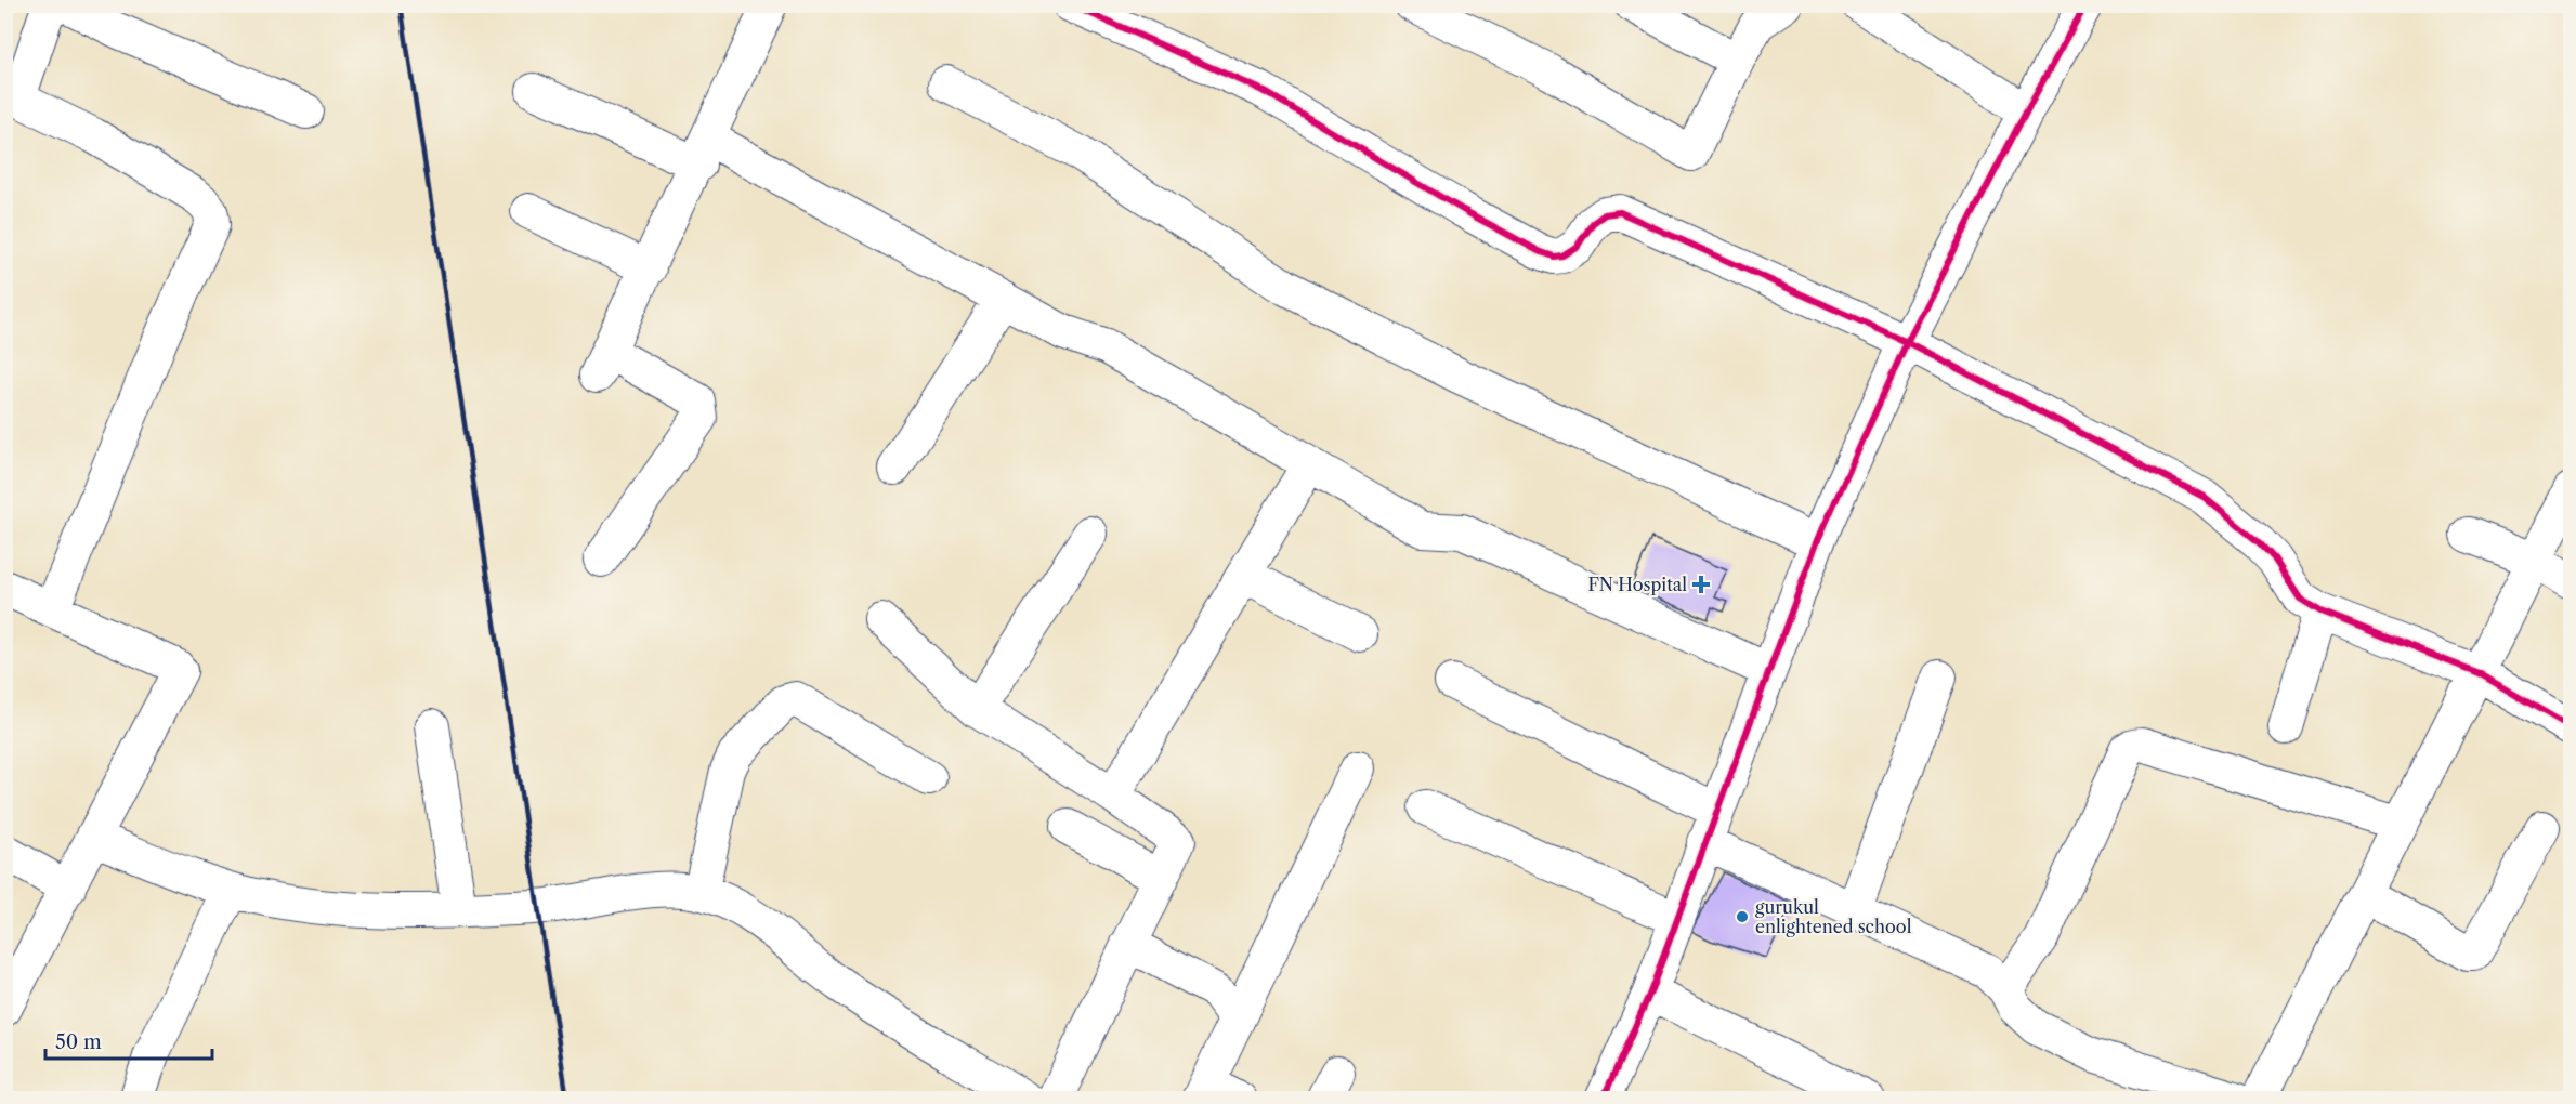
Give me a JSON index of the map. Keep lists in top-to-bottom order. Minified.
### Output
{"places":{"health":["FN Hospital"],"other":["gurukul enlightened school"]},"scale_bar":"50 m"}
